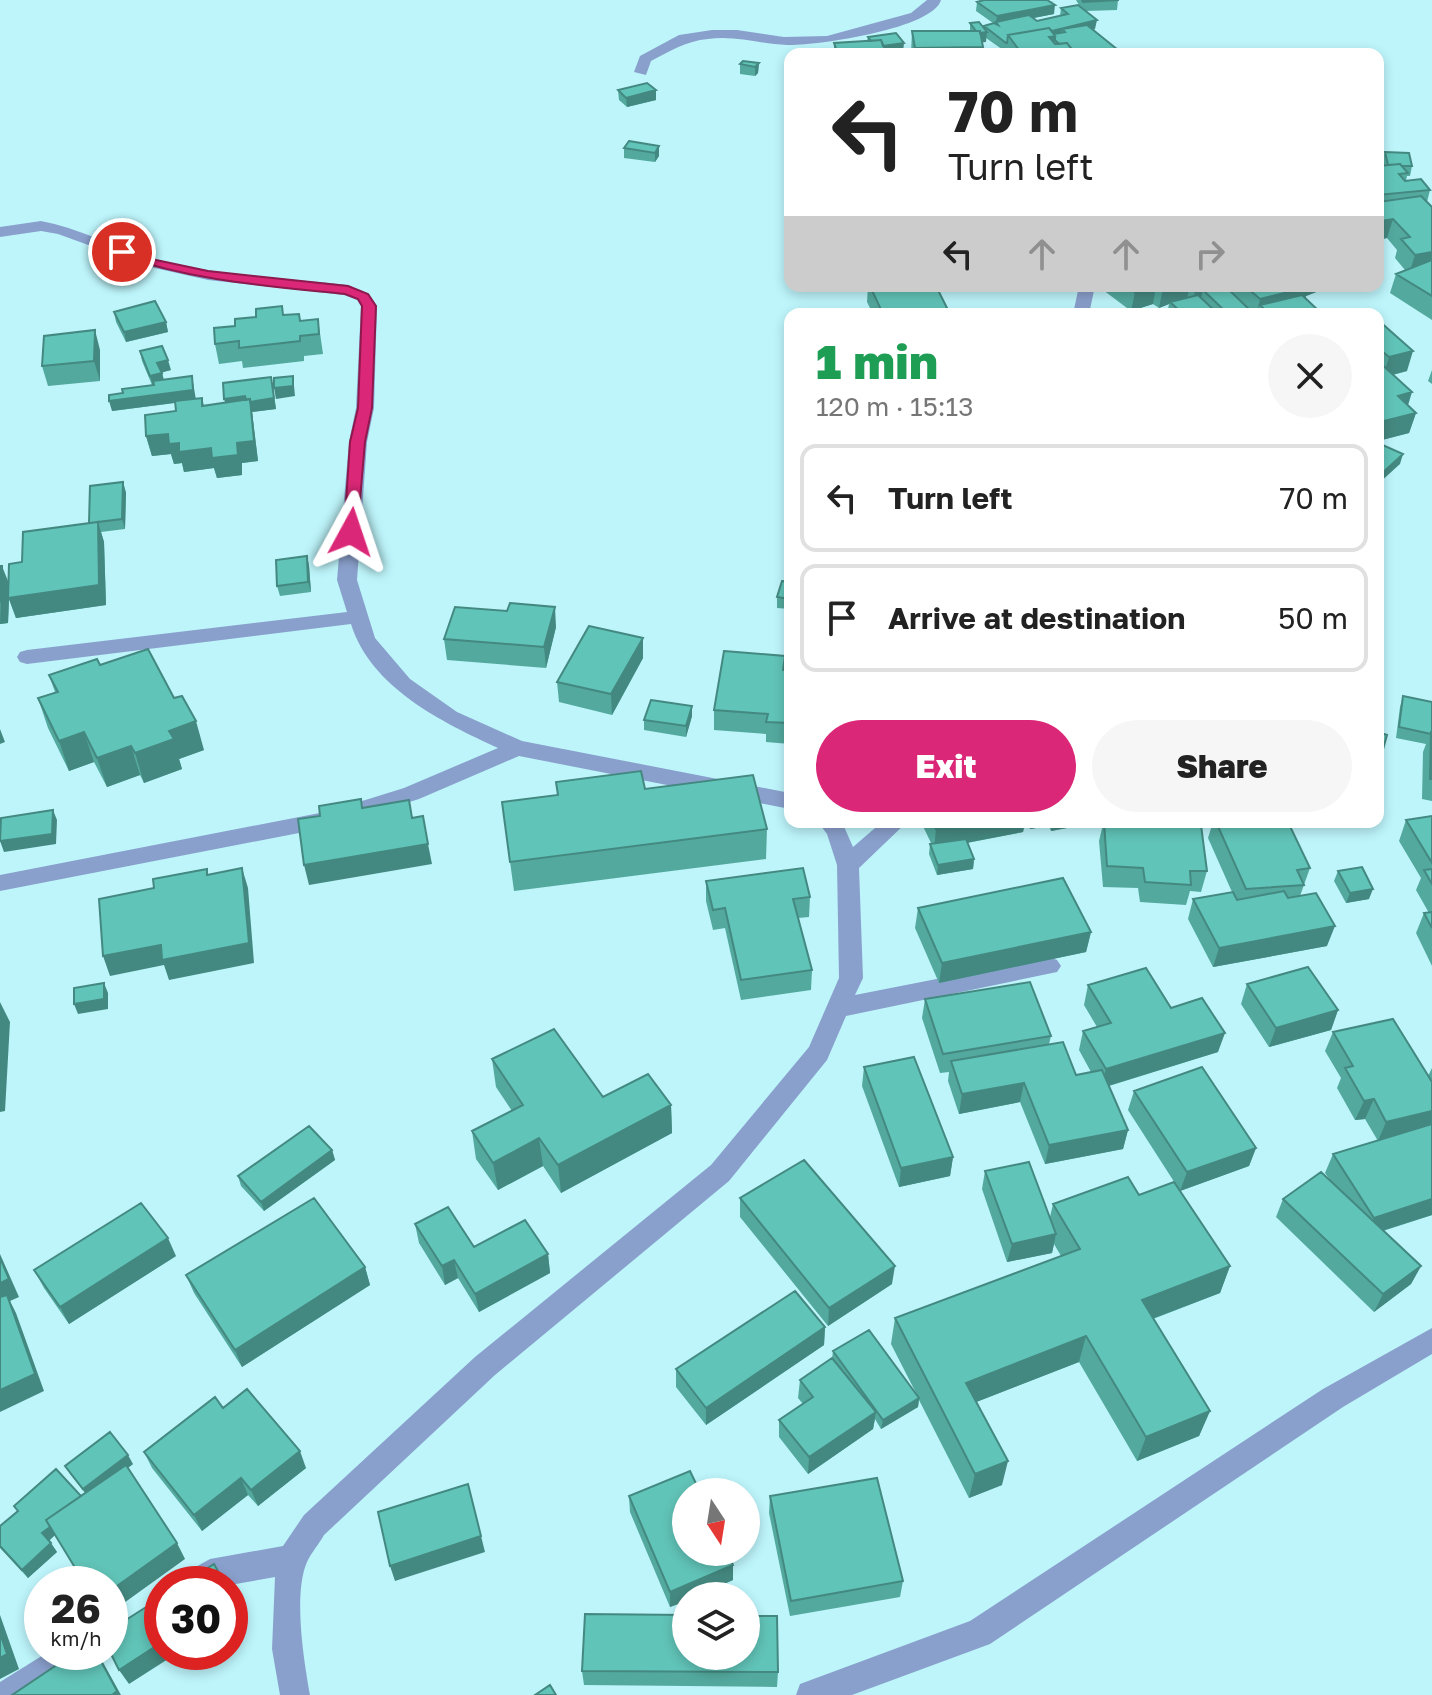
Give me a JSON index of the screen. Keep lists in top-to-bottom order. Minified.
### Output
{"north":"bottom","page":{"turn":["70 m","Turn left"],"heading":["1 min","120 m · 15:13"],"list":[{"name":"Turn left","value":"70 m"},{"name":"Arrive at destination","value":"50 m"}],"buttons":["Exit","Share"],"speed":"26 km/h","limit":"30"}}
